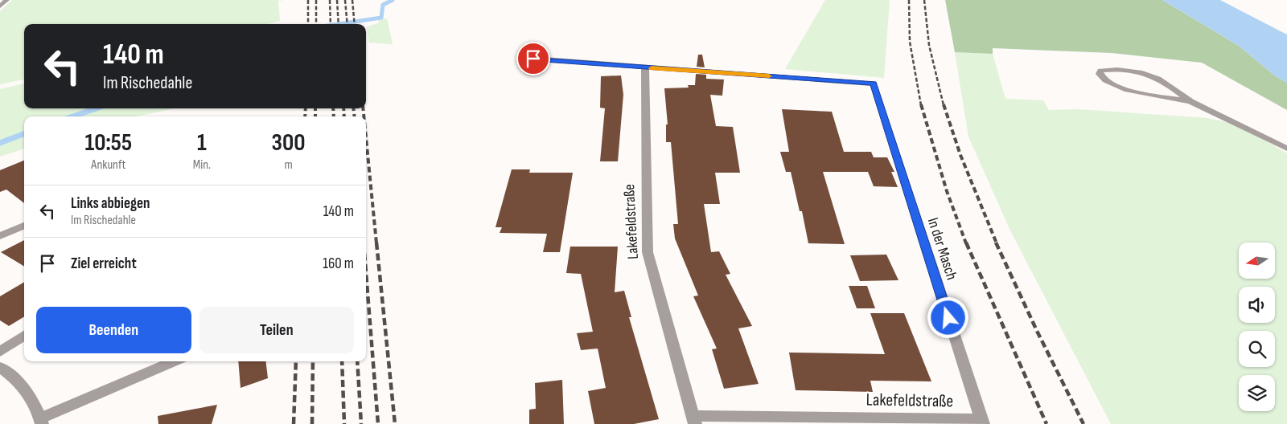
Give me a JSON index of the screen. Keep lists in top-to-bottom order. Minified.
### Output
{"streets":{"street":["Lakefeldstraße","In der Masch"]},"crossings":[["Lakefeldstraße","In der Masch"]],"north":"left","page":{"turn":["140 m","Im Rischedahle"],"eta":["10:55","Ankunft","1","Min.","300","m"],"list":[{"name":"Links abbiegen","note":"Im Rischedahle","value":"140 m"},{"name":"Ziel erreicht","value":"160 m"}],"buttons":["Beenden","Teilen"]}}
